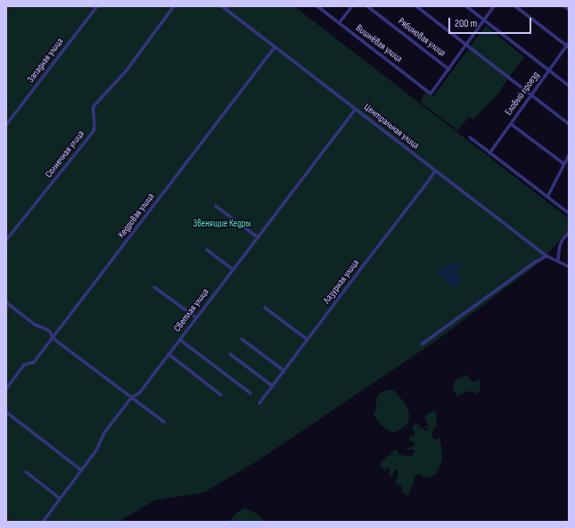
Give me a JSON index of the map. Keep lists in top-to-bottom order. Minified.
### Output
{"streets":{"street":["Рябиновая улица","Вишнёвая улица","Западная улица","Еловый проезд","Центральная улица","Солнечная улица","Кедровая улица","Лазурная улица","Светлая улица"]},"crossings":[["Рябиновая улица","Вишнёвая улица"],["Центральная улица","Кедровая улица"],["Центральная улица","Лазурная улица"],["Центральная улица","Светлая улица"]],"parks":["Звенящие Кедры"],"scale_bar":"200 m"}
